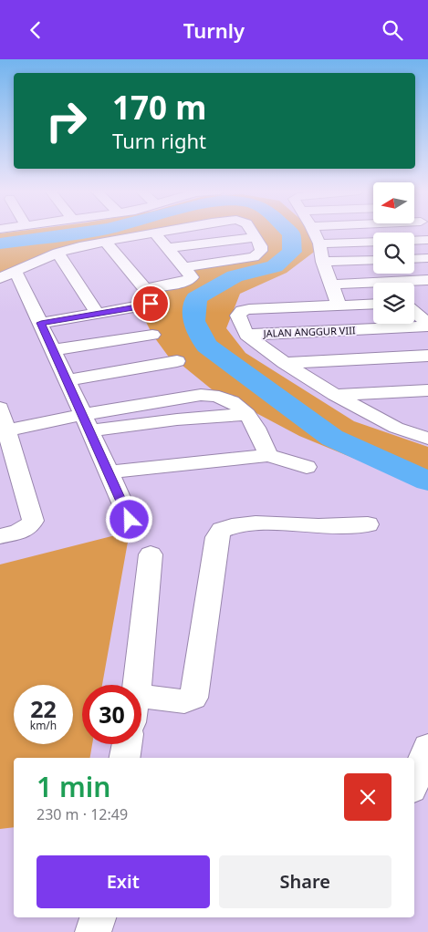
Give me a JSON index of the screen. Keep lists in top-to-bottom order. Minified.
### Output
{"streets":{"street":["JALAN ANGGUR VIII"]},"north":"left","page":{"header":"Turnly","turn":["170 m","Turn right"],"speed":"22 km/h","limit":"30","heading":["1 min","230 m · 12:49"],"buttons":["Exit","Share"]}}
